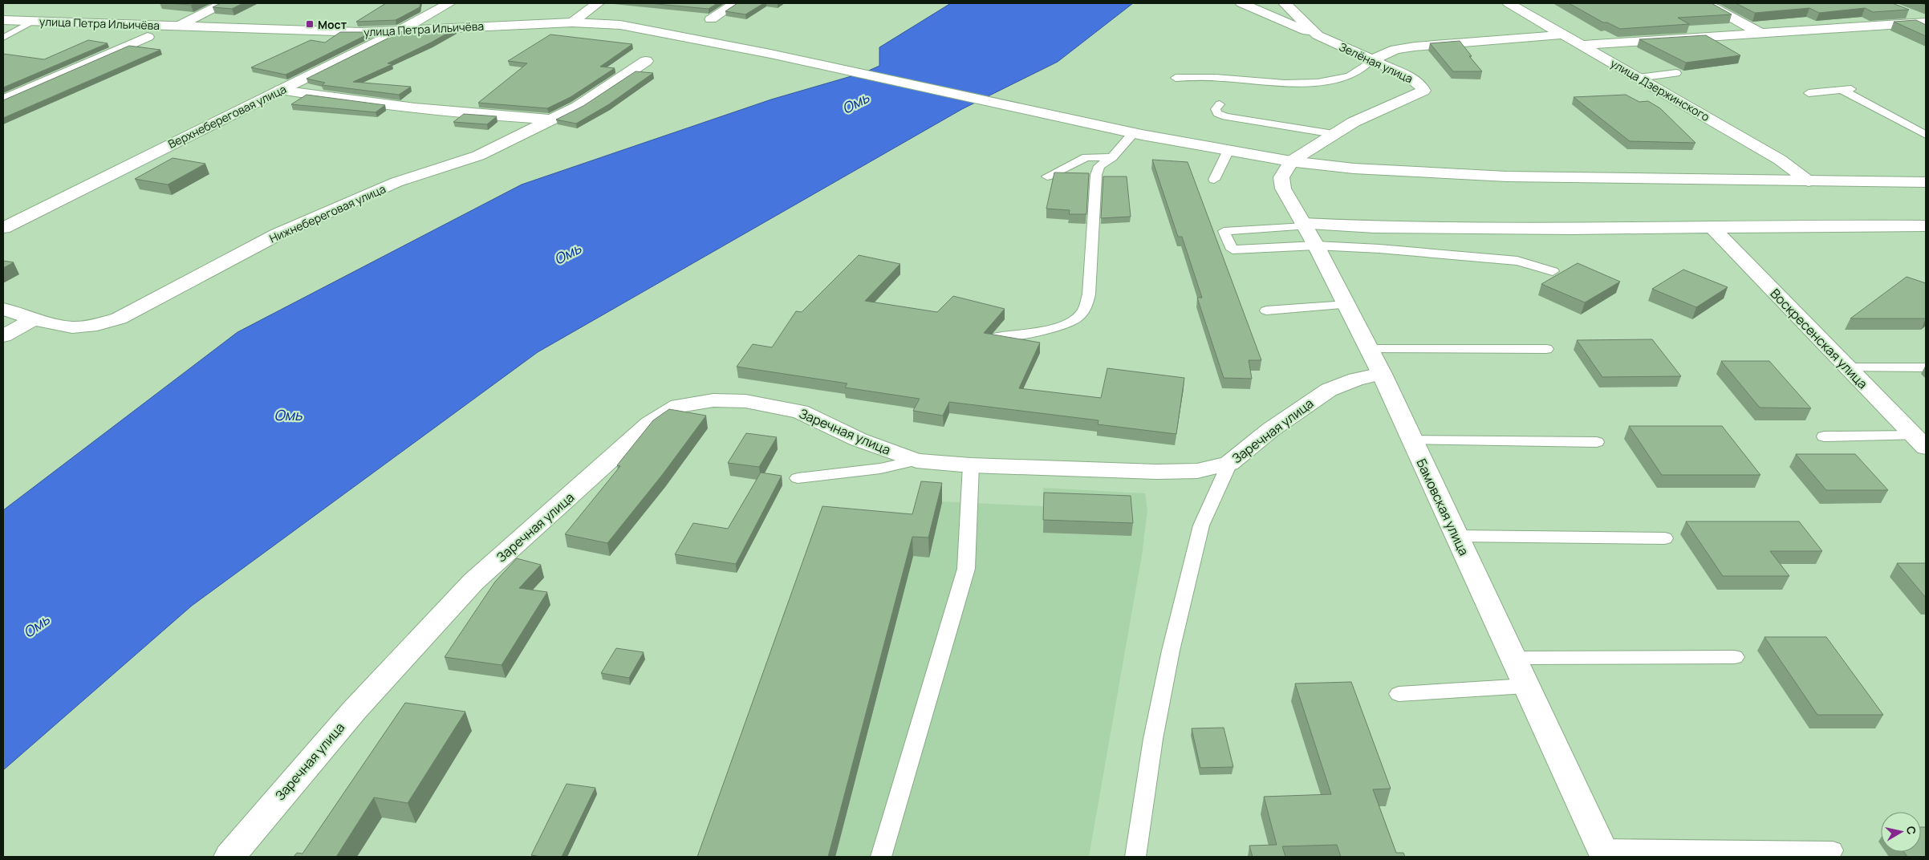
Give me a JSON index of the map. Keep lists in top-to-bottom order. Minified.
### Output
{"streets":{"street":["улица Петра Ильичёва","Зелёная улица","улица Дзержинского","Верхнебереговая улица","Нижнебереговая улица","Воскресенская улица","Заречная улица","Бамовская улица"]},"crossings":[["улица Петра Ильичёва","Зелёная улица"],["улица Петра Ильичёва","улица Дзержинского"],["улица Петра Ильичёва","Верхнебереговая улица"],["улица Петра Ильичёва","Бамовская улица"],["Зелёная улица","Бамовская улица"],["Заречная улица","Бамовская улица"]],"water":["Омь"],"places":{"transit":["Мост"]},"north":"right"}
